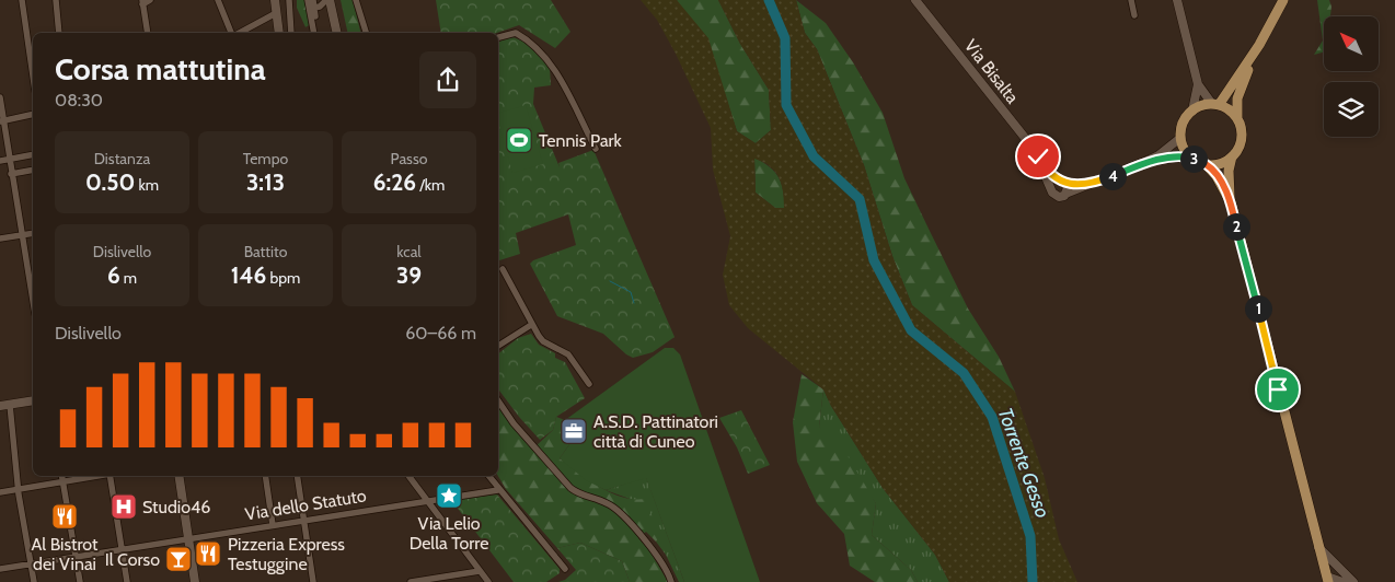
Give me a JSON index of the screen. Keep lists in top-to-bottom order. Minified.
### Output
{"streets":{"main road":["Via Bisalta"],"street":["Via dello Statuto"]},"water":["Torrente Gesso"],"places":{"sports":["Tennis Park"],"office":["A.S.D. Pattinatori città di Cuneo"],"place":["Via Lelio Della Torre"],"hospital":["Studio46"],"restaurant":["Al Bistrot dei Vinai","Pizzeria Express Testuggine"],"bar":["Il Corso"]},"north":"top left","page":{"heading":["Corsa mattutina","08:30"],"stats":[["Distanza","0.50 km"],["Tempo","3:13"],["Passo","6:26 /km"],["Dislivello","6 m"],["Battito","146 bpm"],["kcal","39"]],"pins":["3","4","2","1"],"chart":["Dislivello","60–66 m"]}}
